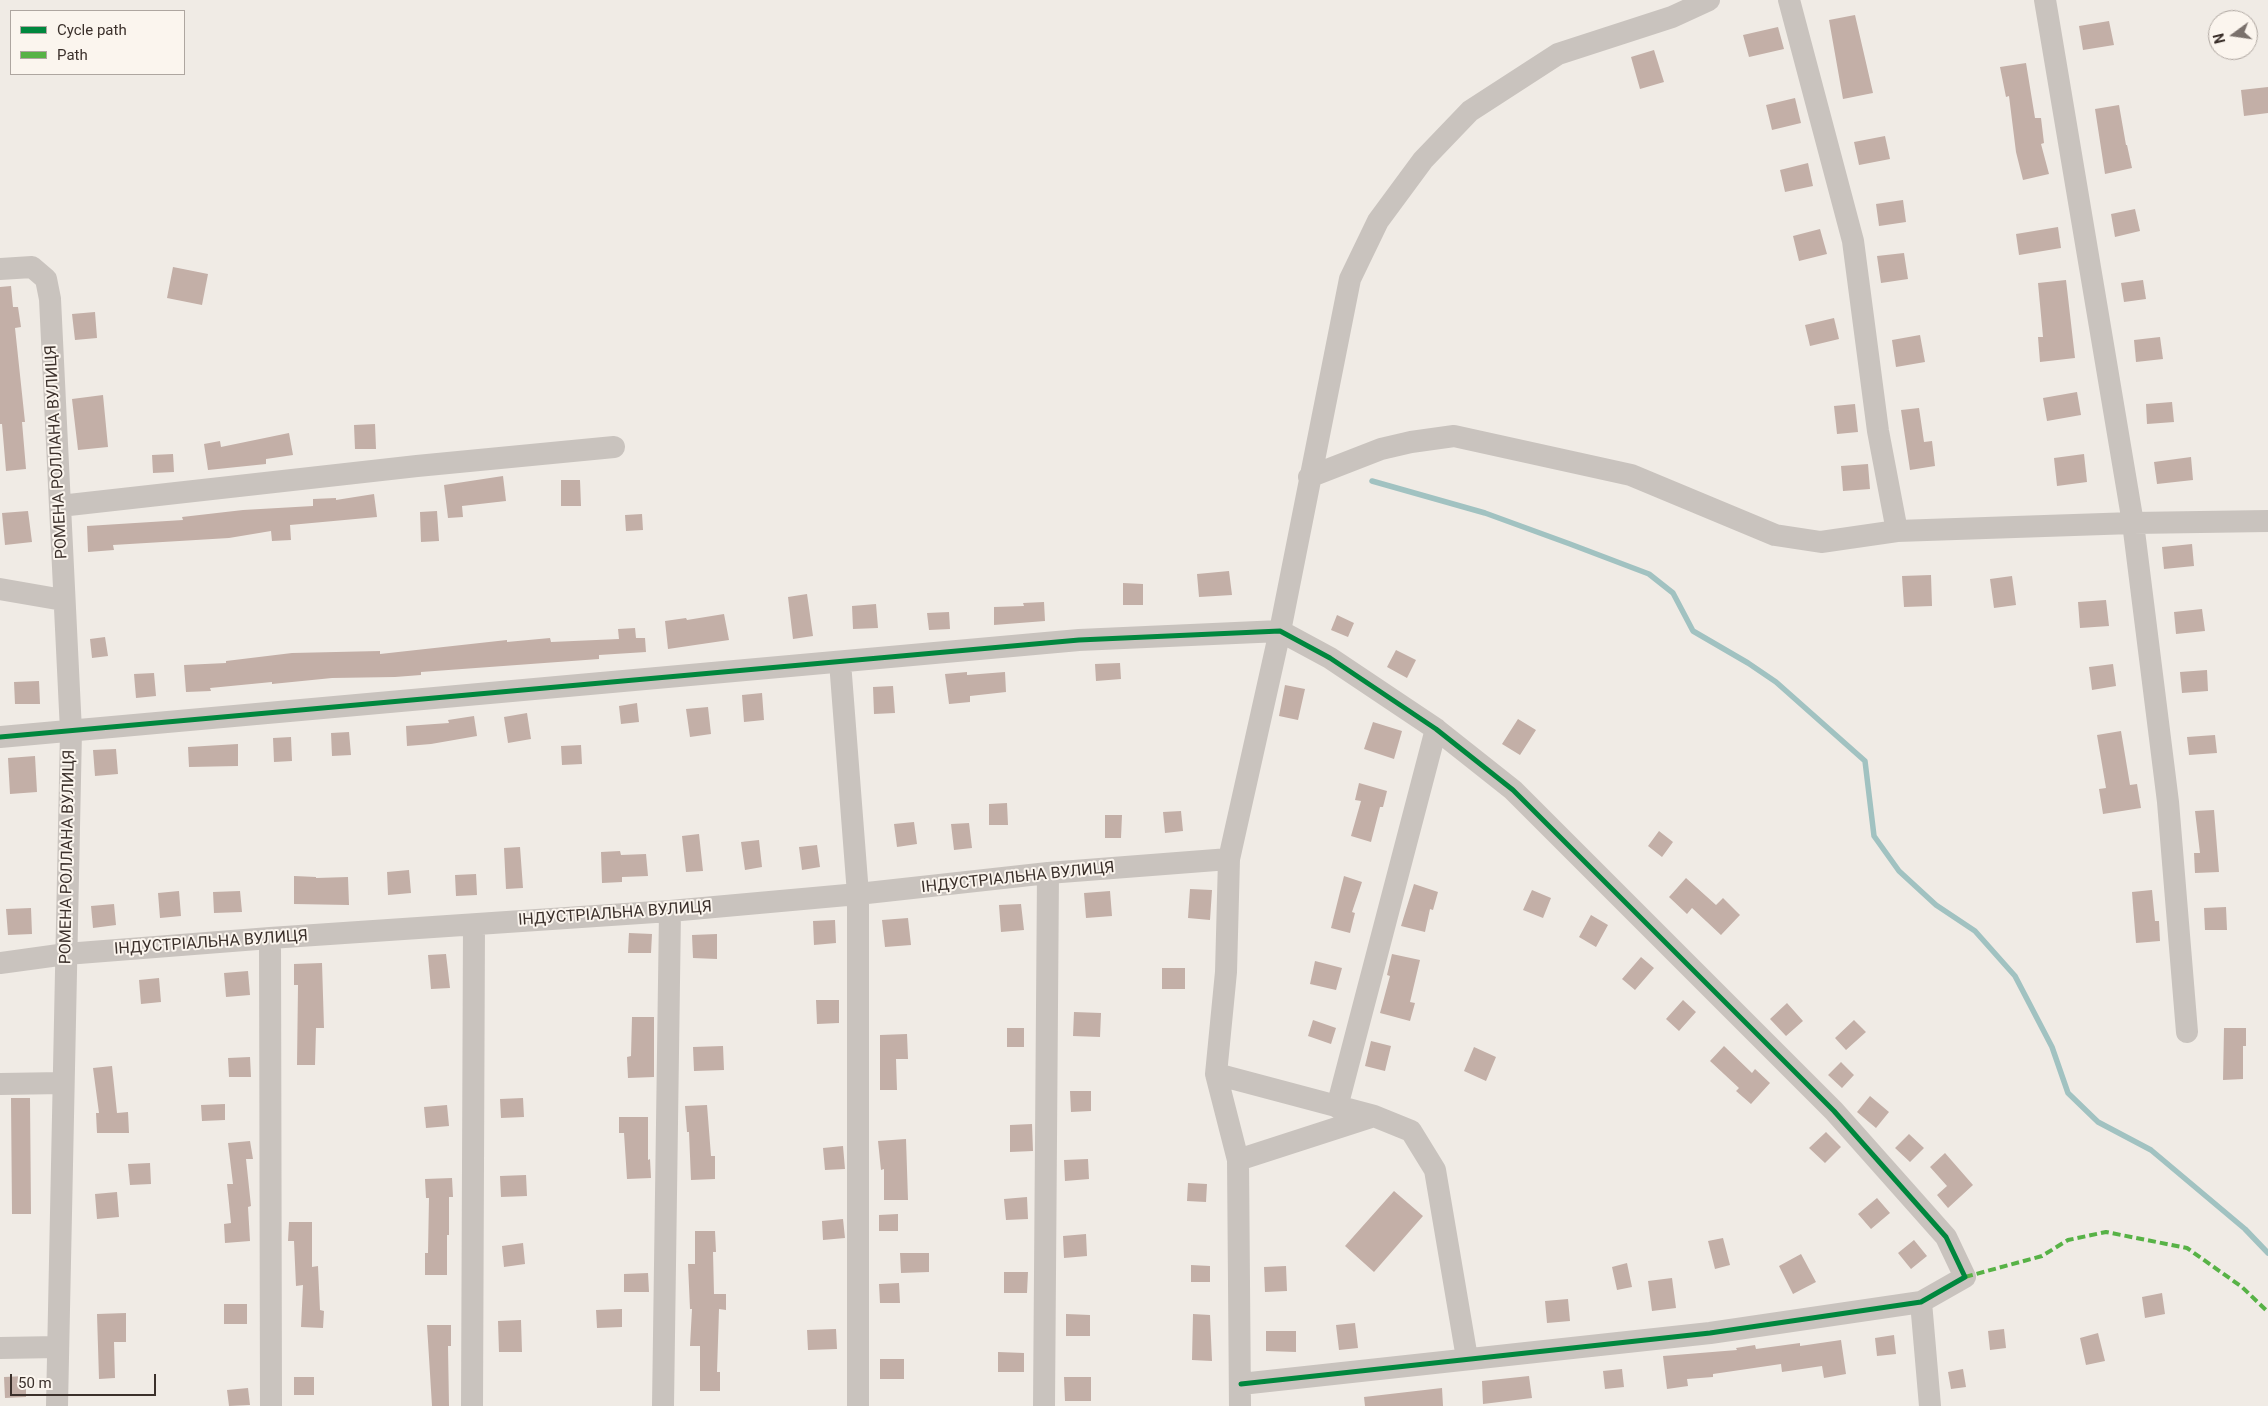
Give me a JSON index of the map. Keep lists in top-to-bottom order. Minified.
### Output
{"streets":{"street":["РОМЕНА РОЛЛАНА ВУЛИЦЯ","ІНДУСТРІАЛЬНА ВУЛИЦЯ"]},"crossings":[["РОМЕНА РОЛЛАНА ВУЛИЦЯ","ІНДУСТРІАЛЬНА ВУЛИЦЯ"]],"legend":["Cycle path","Path"],"scale_bar":"50 m","north":"left"}
